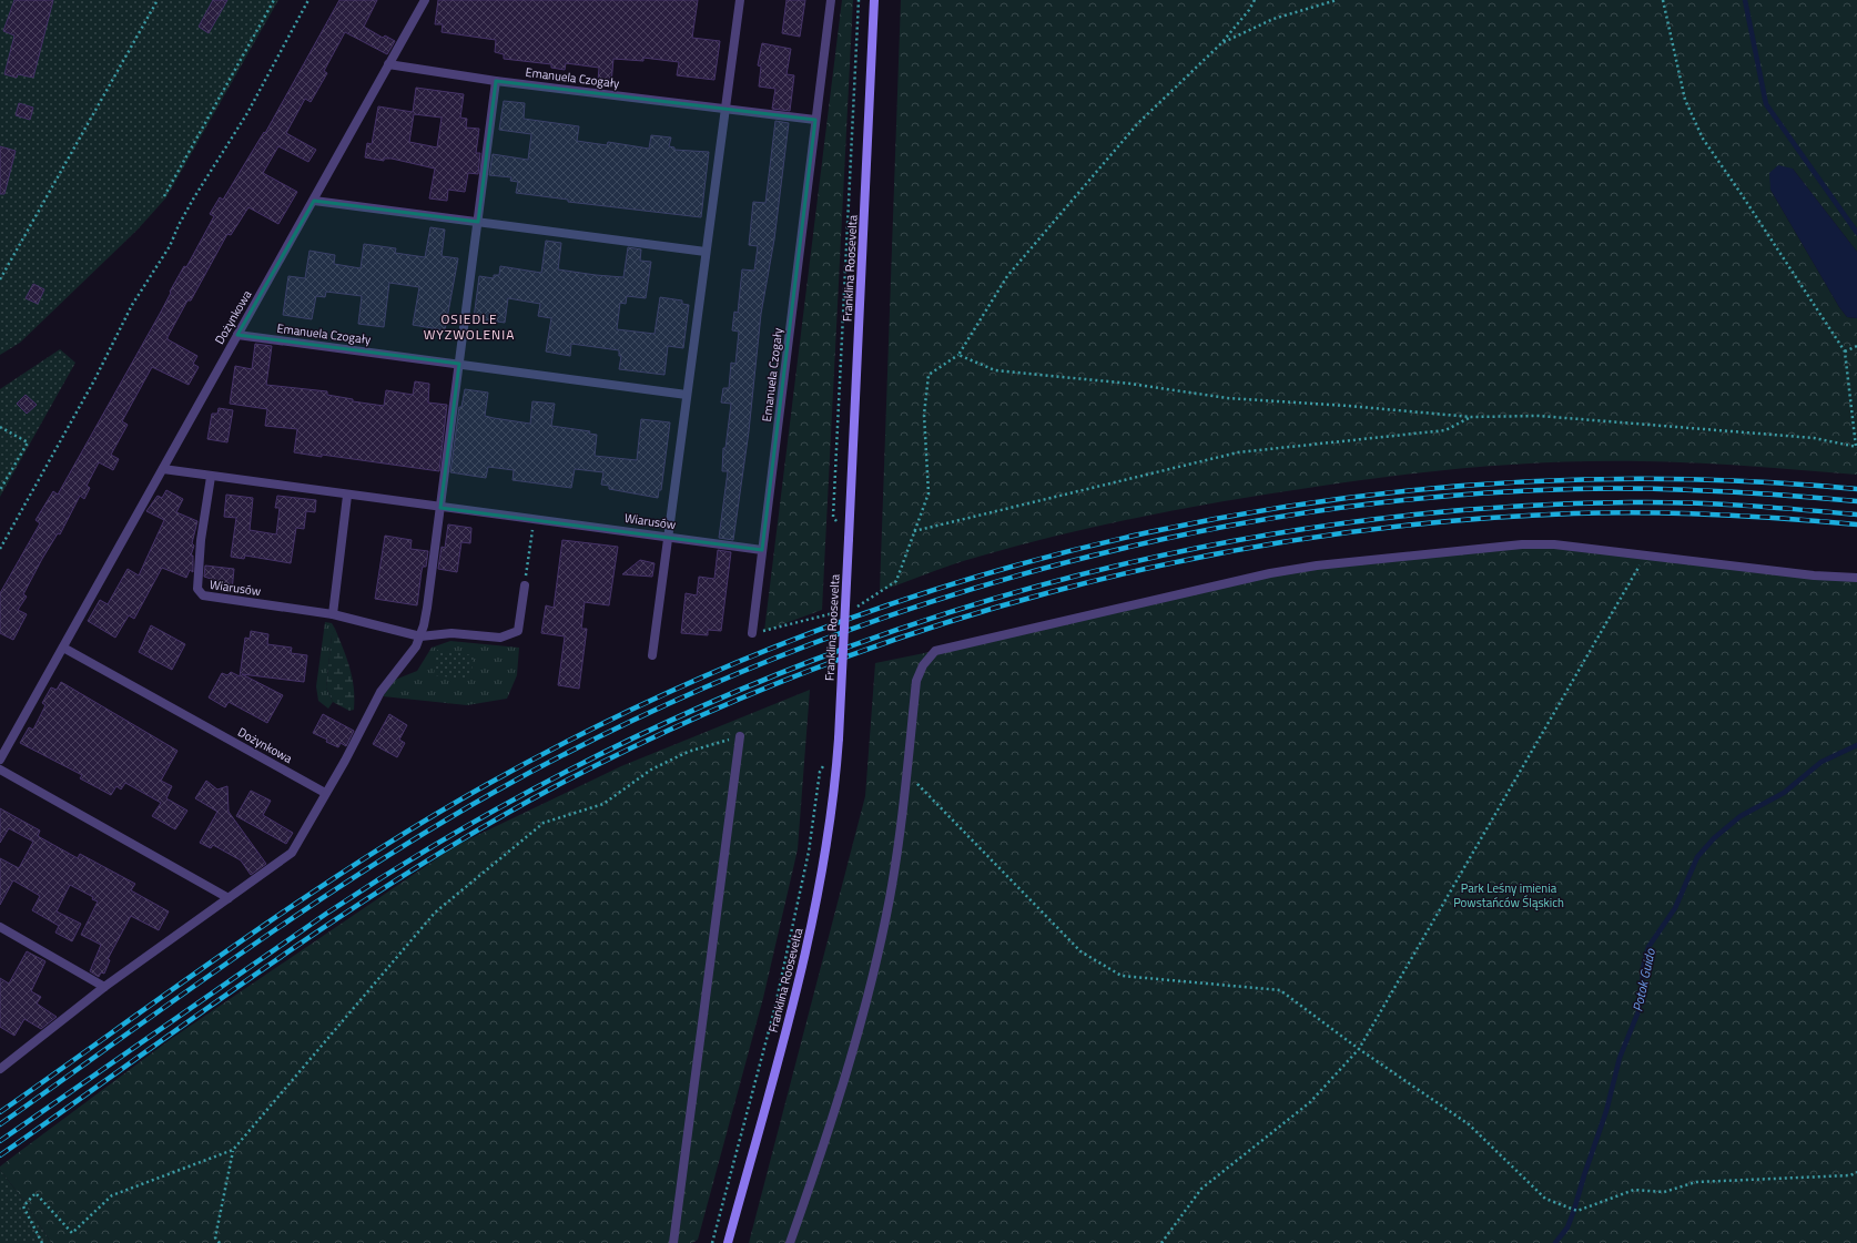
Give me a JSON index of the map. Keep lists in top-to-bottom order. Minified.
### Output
{"streets":{"street":["Emanuela Czogały","Franklina Roosevelta","Dożynkowa","Wiarusów"]},"crossings":[["Emanuela Czogały","Dożynkowa"],["Emanuela Czogały","Wiarusów"],["Dożynkowa","Wiarusów"]],"districts":["OSIEDLE WYZWOLENIA"],"water":["Potok Guido"],"parks":["Park Leśny imienia Powstańców Śląskich"]}
